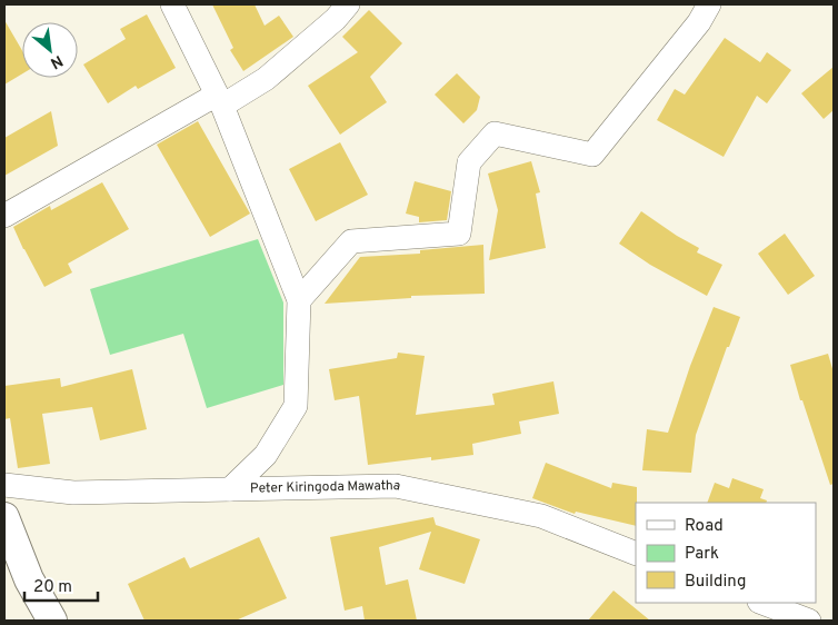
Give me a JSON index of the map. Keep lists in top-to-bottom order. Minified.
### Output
{"streets":{"street":["Peter Kiringoda Mawatha"]},"legend":["Road","Park","Building"],"scale_bar":"20 m","north":"bottom right"}
